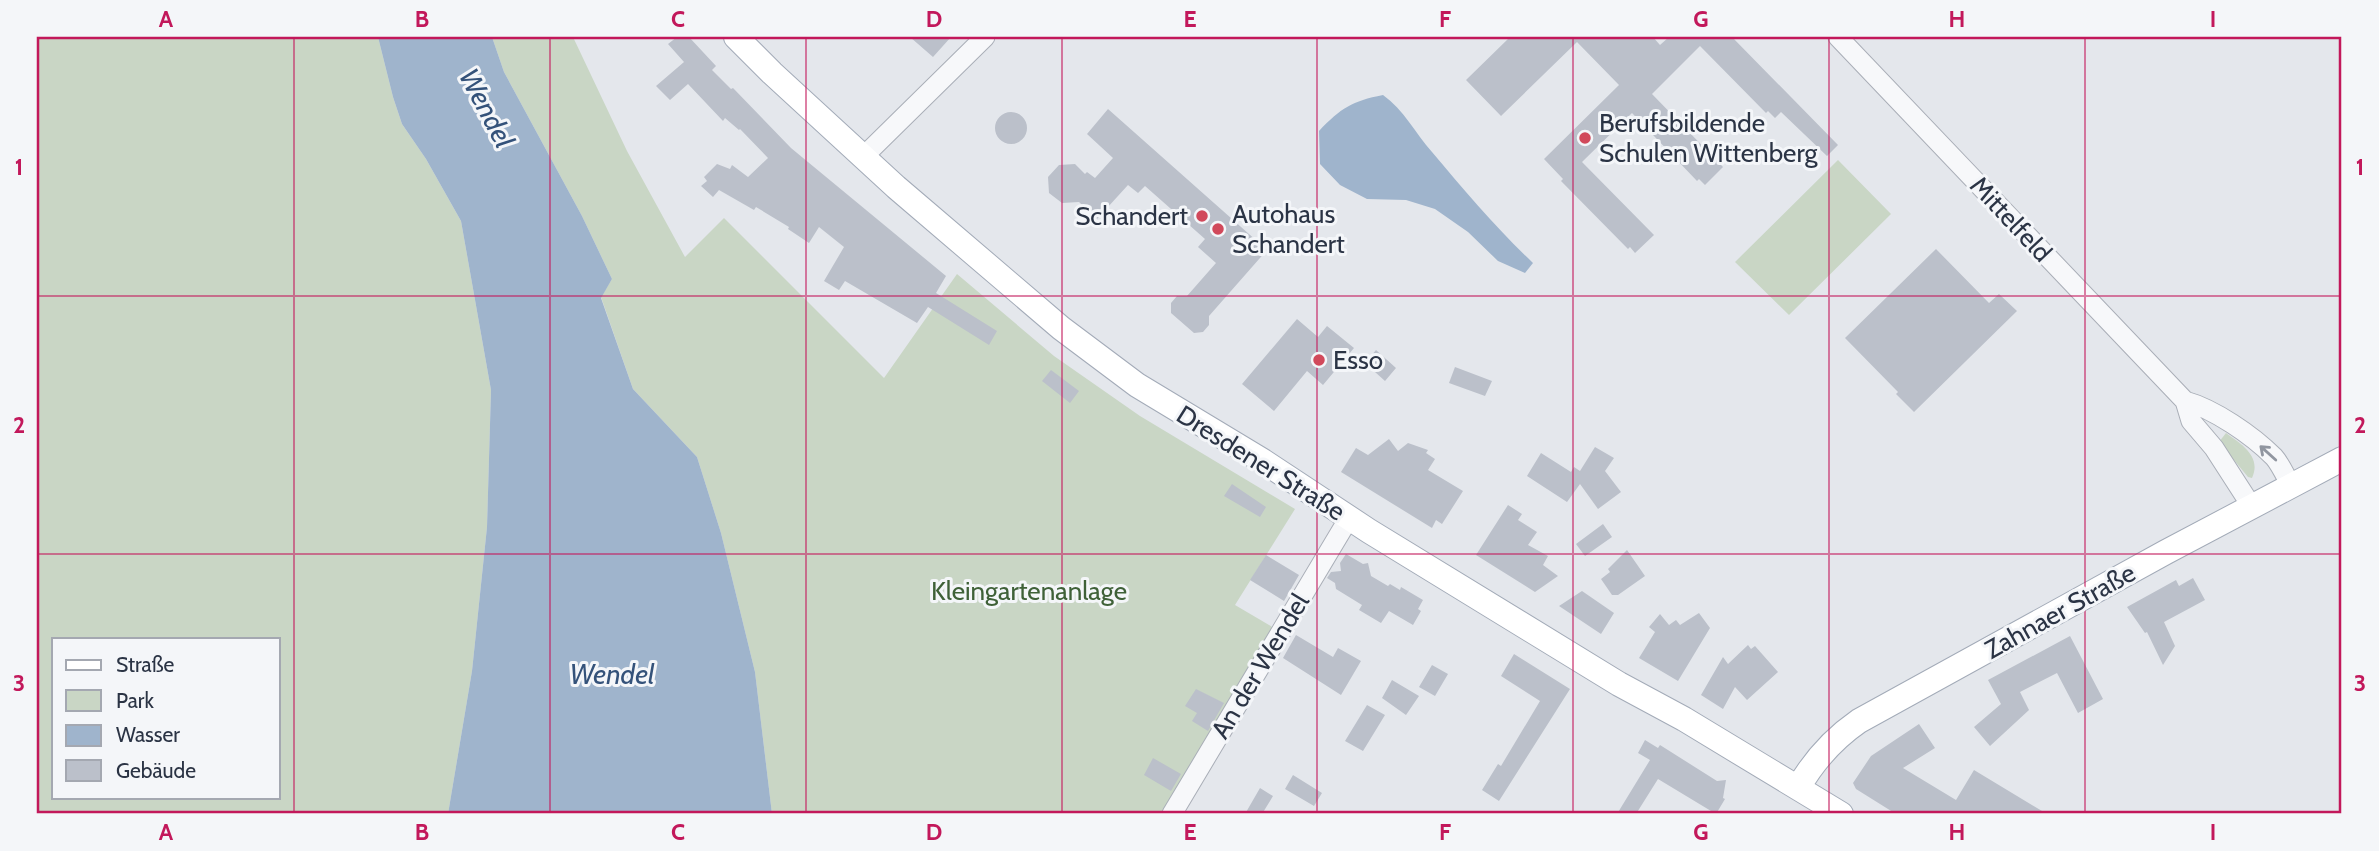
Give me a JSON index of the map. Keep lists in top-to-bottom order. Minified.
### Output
{"streets":{"main road":["Dresdener Straße","Zahnaer Straße"],"street":["Mittelfeld","An der Wendel"]},"crossings":[["Mittelfeld","Zahnaer Straße"],["Dresdener Straße","Zahnaer Straße"],["Dresdener Straße","An der Wendel"]],"water":["Wendel"],"parks":["Kleingartenanlage"],"places":["Berufsbildende Schulen Wittenberg","Schandert","Autohaus Schandert","Esso"],"legend":["Straße","Park","Wasser","Gebäude"],"grid":{"columns":["A","B","C","D","E","F","G","H","I"],"rows":["1","2","3"]}}
